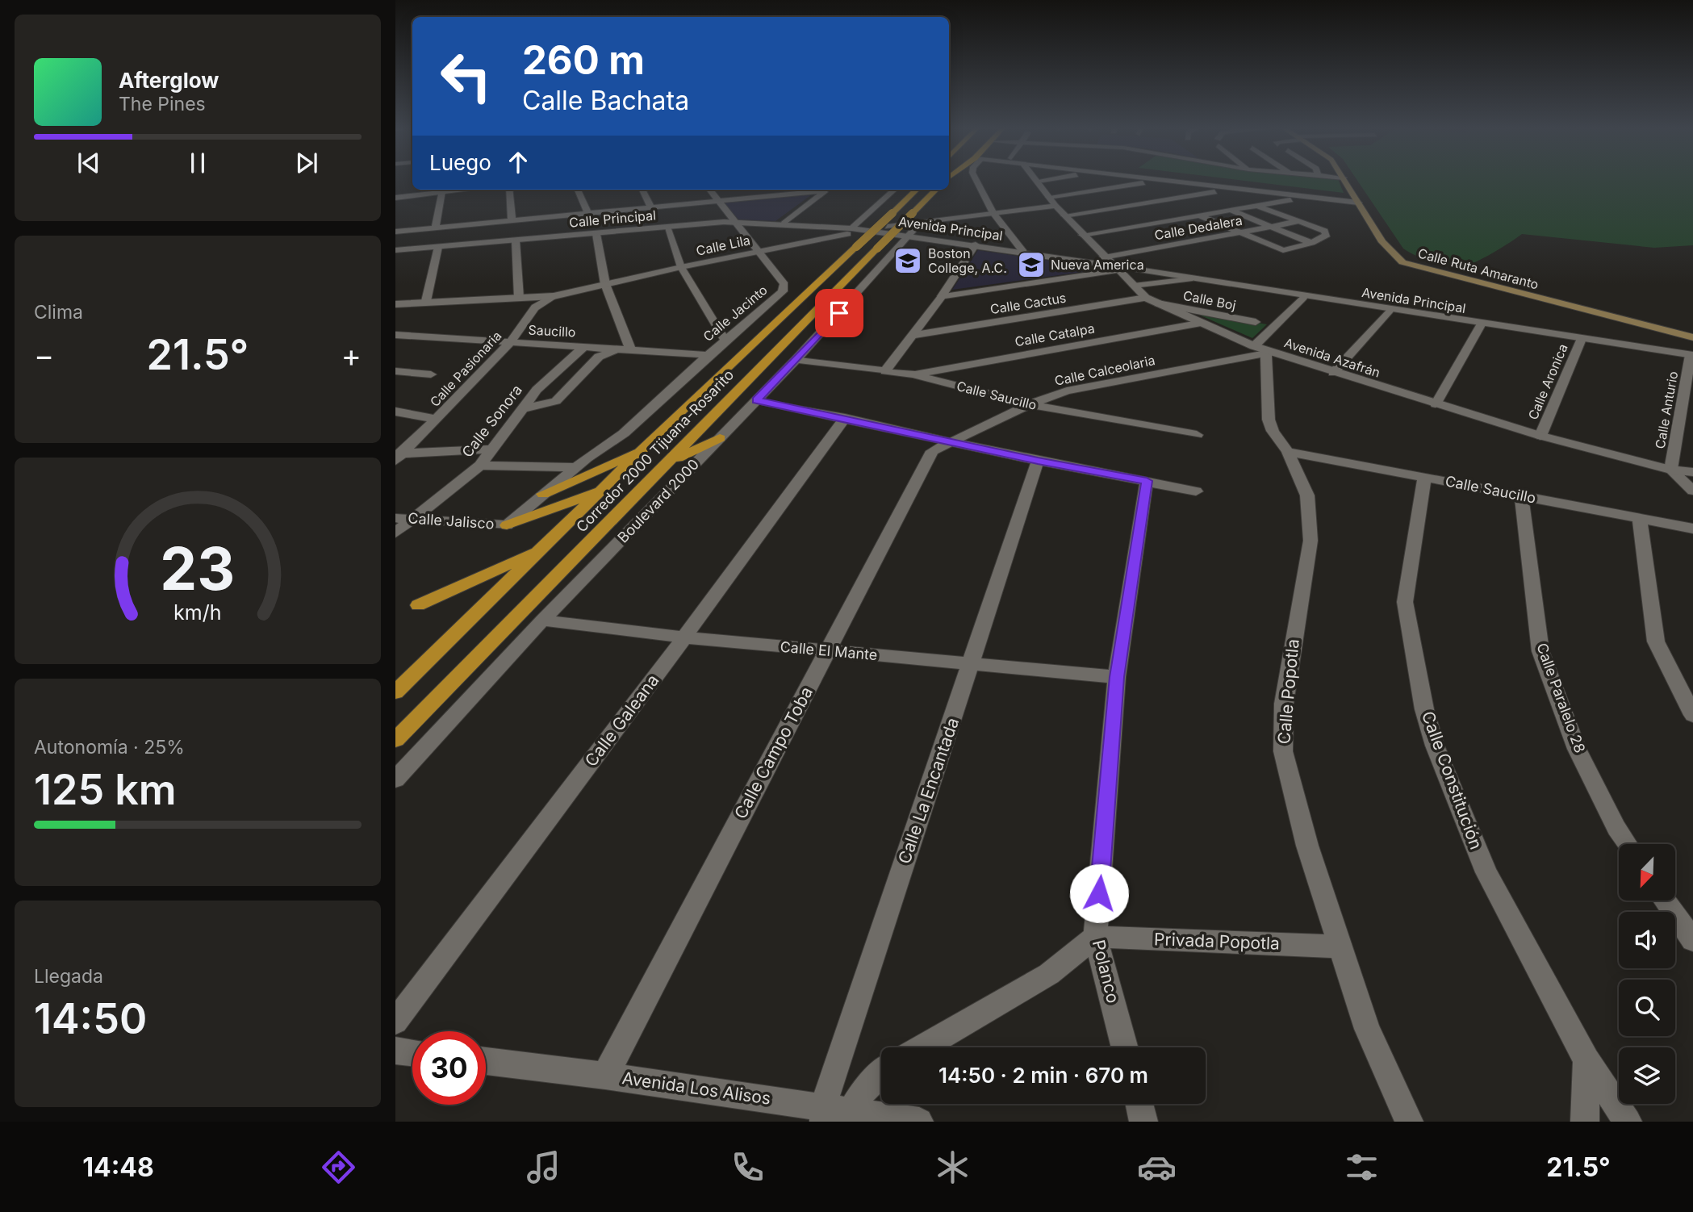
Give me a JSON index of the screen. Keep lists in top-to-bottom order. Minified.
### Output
{"streets":{"highway":["Corredor 2000 Tijuana-Rosarito"],"main road":["Calle Ruta Amaranto"],"street":["Calle Principal","Calle Dedalera","Avenida Principal","Calle Lila","Calle Boj","Calle Cactus","Calle Jacinto","Saucillo","Calle Catalpa","Avenida Azafrán","Calle Pasionaria","Calle Calceolaria","Calle Aronica","Calle Saucillo","Calle Anturio","Calle Sonora","Boulevard 2000","Calle Jalisco","Calle El Mante","Calle Popotla","Calle Paralelo 28","Calle Galeana","Calle Campo Toba","Calle Constitución","Calle La Encantada","Privada Popotla","Polanco","Avenida Los Alisos"]},"crossings":[["Calle Principal","Avenida Principal"],["Calle Principal","Calle Lila"],["Calle Principal","Calle Jacinto"],["Calle Dedalera","Avenida Azafrán"],["Avenida Principal","Calle Lila"],["Avenida Principal","Avenida Azafrán"],["Avenida Principal","Calle Aronica"],["Avenida Principal","Calle Anturio"],["Avenida Principal","Boulevard 2000"],["Calle Lila","Calle Jacinto"],["Calle Lila","Avenida Azafrán"],["Calle Lila","Calle Pasionaria"],["Calle Lila","Boulevard 2000"],["Calle Boj","Avenida Azafrán"],["Calle Cactus","Avenida Azafrán"],["Calle Jacinto","Saucillo"],["Calle Jacinto","Calle Jalisco"],["Saucillo","Calle Pasionaria"],["Saucillo","Calle Sonora"],["Calle Catalpa","Avenida Azafrán"],["Calle Catalpa","Calle Saucillo"],["Avenida Azafrán","Calle Calceolaria"],["Avenida Azafrán","Calle Aronica"],["Avenida Azafrán","Calle Anturio"],["Avenida Azafrán","Calle Popotla"],["Calle Calceolaria","Calle Saucillo"],["Calle Calceolaria","Calle Popotla"],["Calle Calceolaria","Calle Campo Toba"],["Calle Saucillo","Boulevard 2000"],["Calle Saucillo","Calle Popotla"],["Calle Saucillo","Calle Paralelo 28"],["Calle Saucillo","Calle Constitución"],["Calle Sonora","Calle Jalisco"],["Boulevard 2000","Calle El Mante"],["Calle El Mante","Calle Galeana"],["Calle El Mante","Calle Campo Toba"],["Calle El Mante","Calle La Encantada"],["Calle El Mante","Polanco"],["Calle Popotla","Privada Popotla"],["Calle Campo Toba","Avenida Los Alisos"],["Calle La Encantada","Avenida Los Alisos"],["Privada Popotla","Polanco"]],"places":{"school or university":["Boston College, A.C.","Nueva America"]},"north":"bottom left","page":{"turn":["260 m","Calle Bachata"],"song":["Afterglow","The Pines"],"then":"Luego","tile":["Clima",["Autonomía · 25%","125 km"],["Llegada","14:50"]],"heat":["−","21.5°","+"],"limit":"30","trip":"14:50 · 2 min · 670 m","tabs":["14:48","21.5°"],"gauge":["23","km/h"]}}
